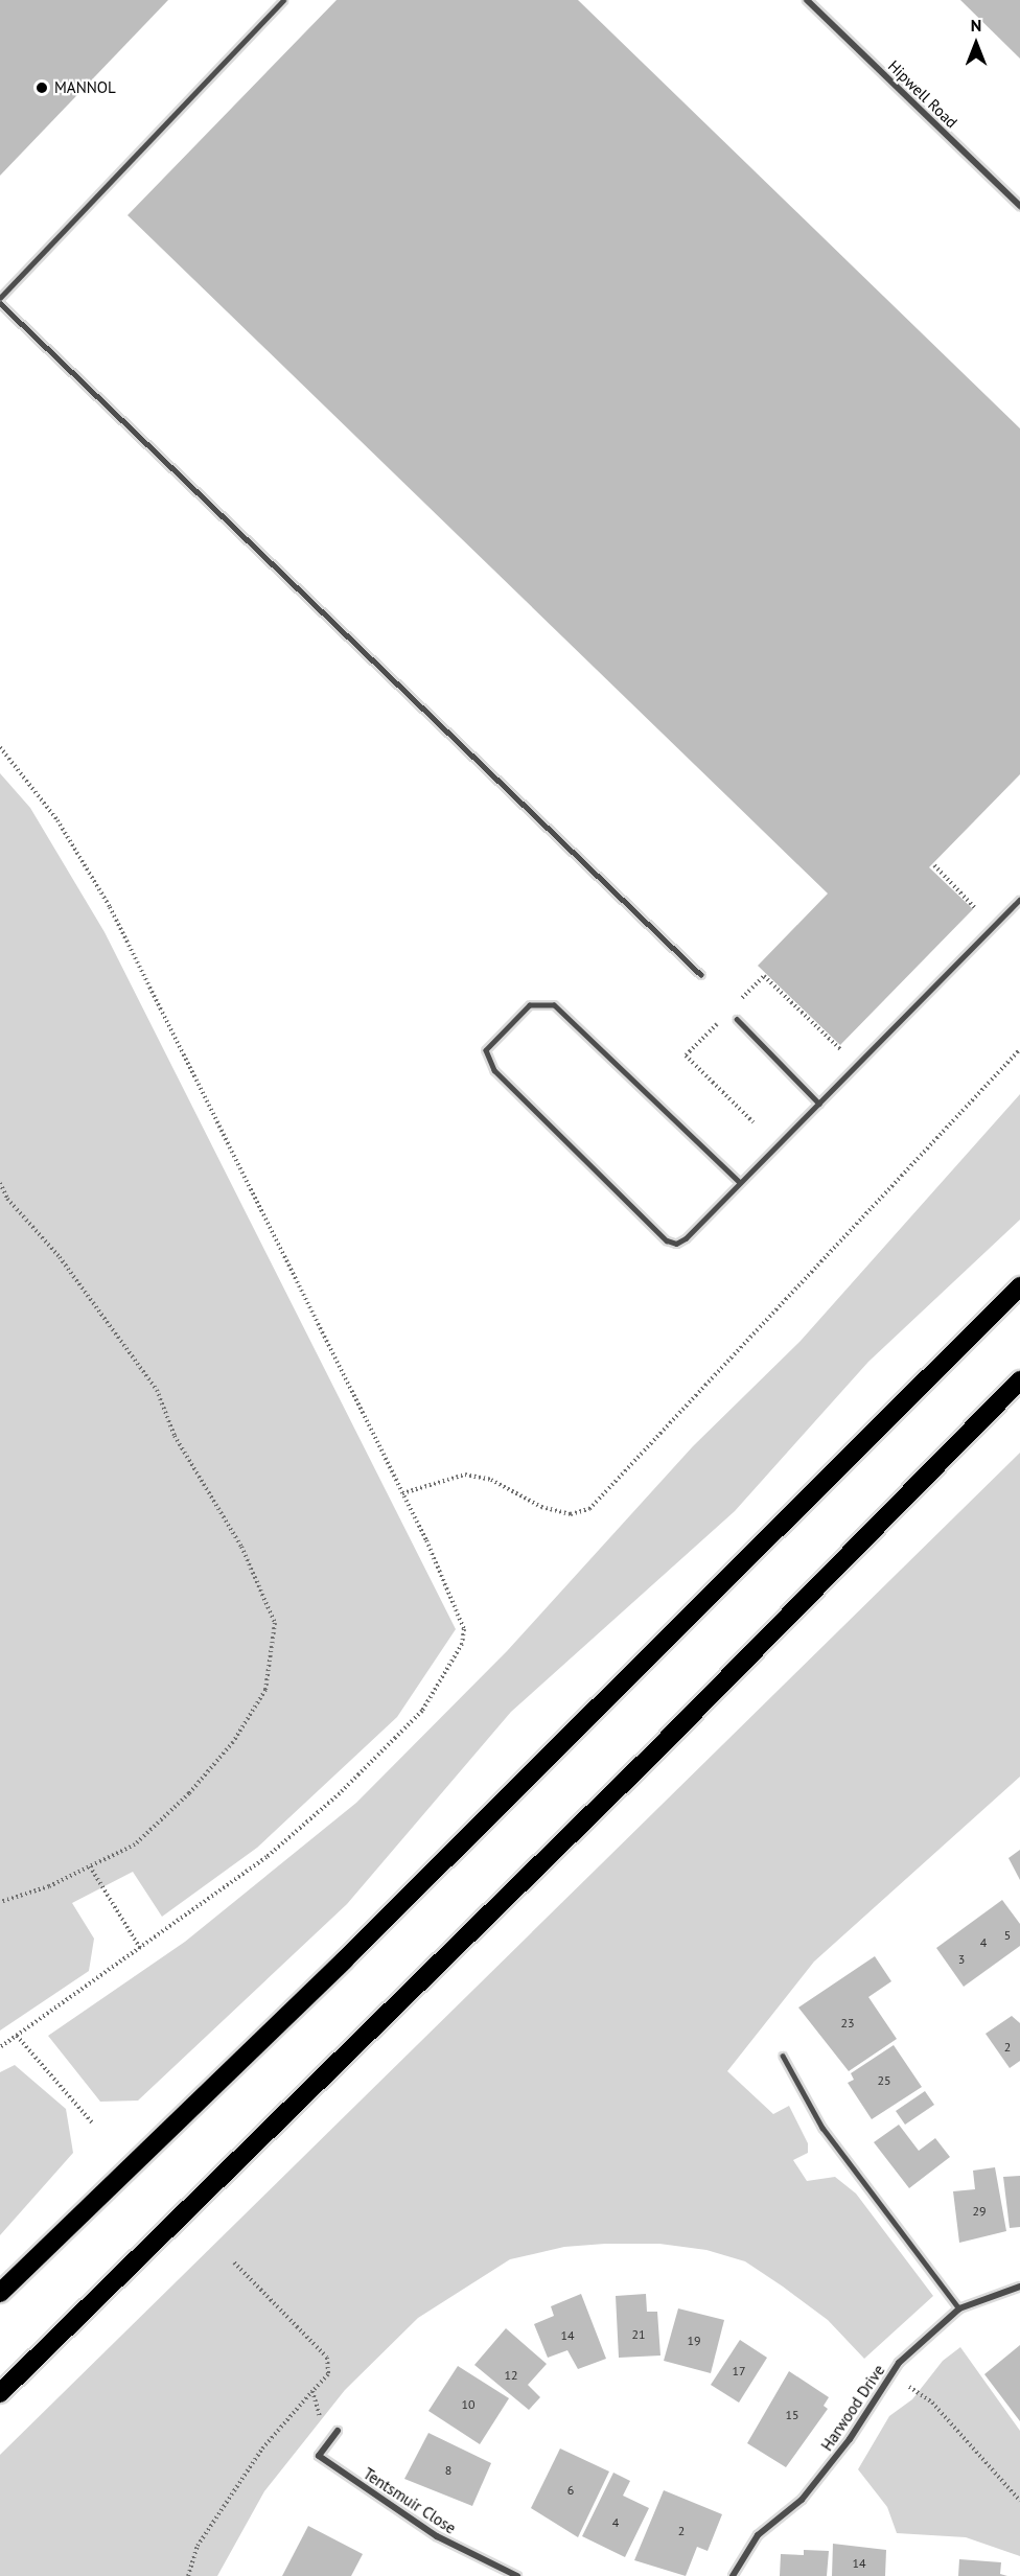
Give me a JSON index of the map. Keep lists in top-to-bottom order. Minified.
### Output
{"streets":{"street":["Hipwell Road","Harwood Drive","Tentsmuir Close"]},"places":["MANNOL"],"house_numbers":["5","4","3","23","2","25","29","21","14","19","17","12","10","15","8","6","4","2","14"],"north":"top"}
